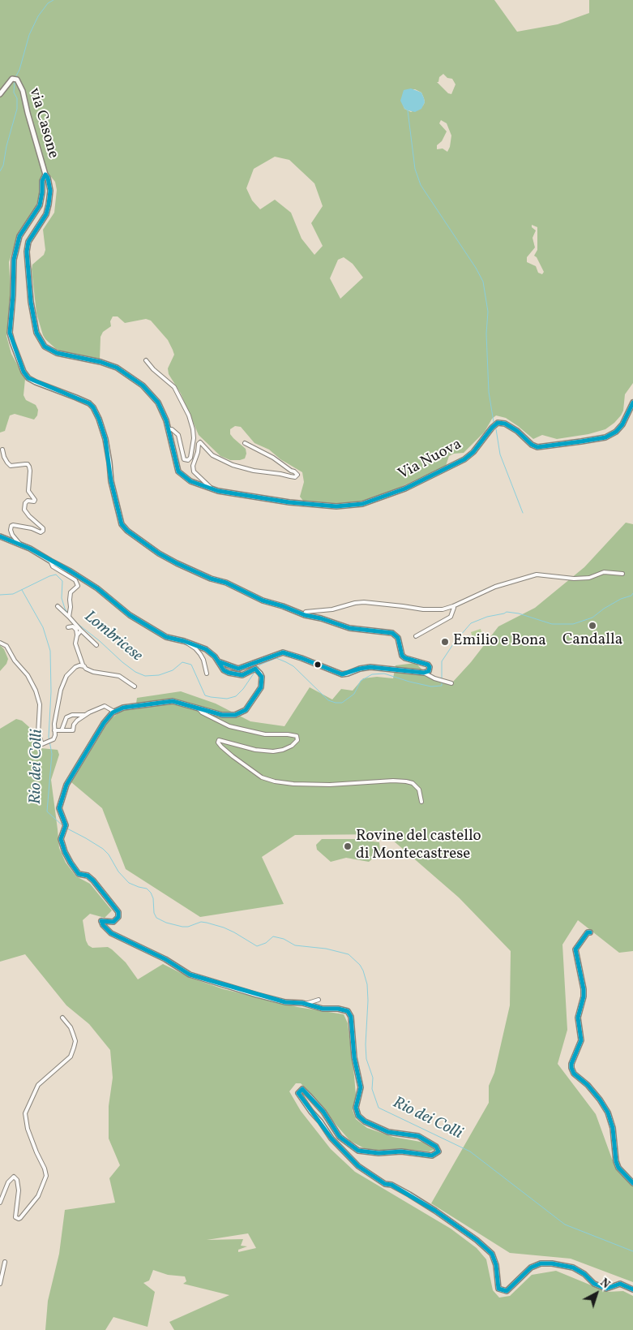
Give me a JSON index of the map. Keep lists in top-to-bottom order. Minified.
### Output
{"streets":{"street":["via Casone","Via Nuova"]},"crossings":[["via Casone","Via Nuova"]],"water":["Lombricese","Rio dei Colli"],"places":["Candalla","Emilio e Bona","Rovine del castello di Montecastrese"],"north":"top right"}
